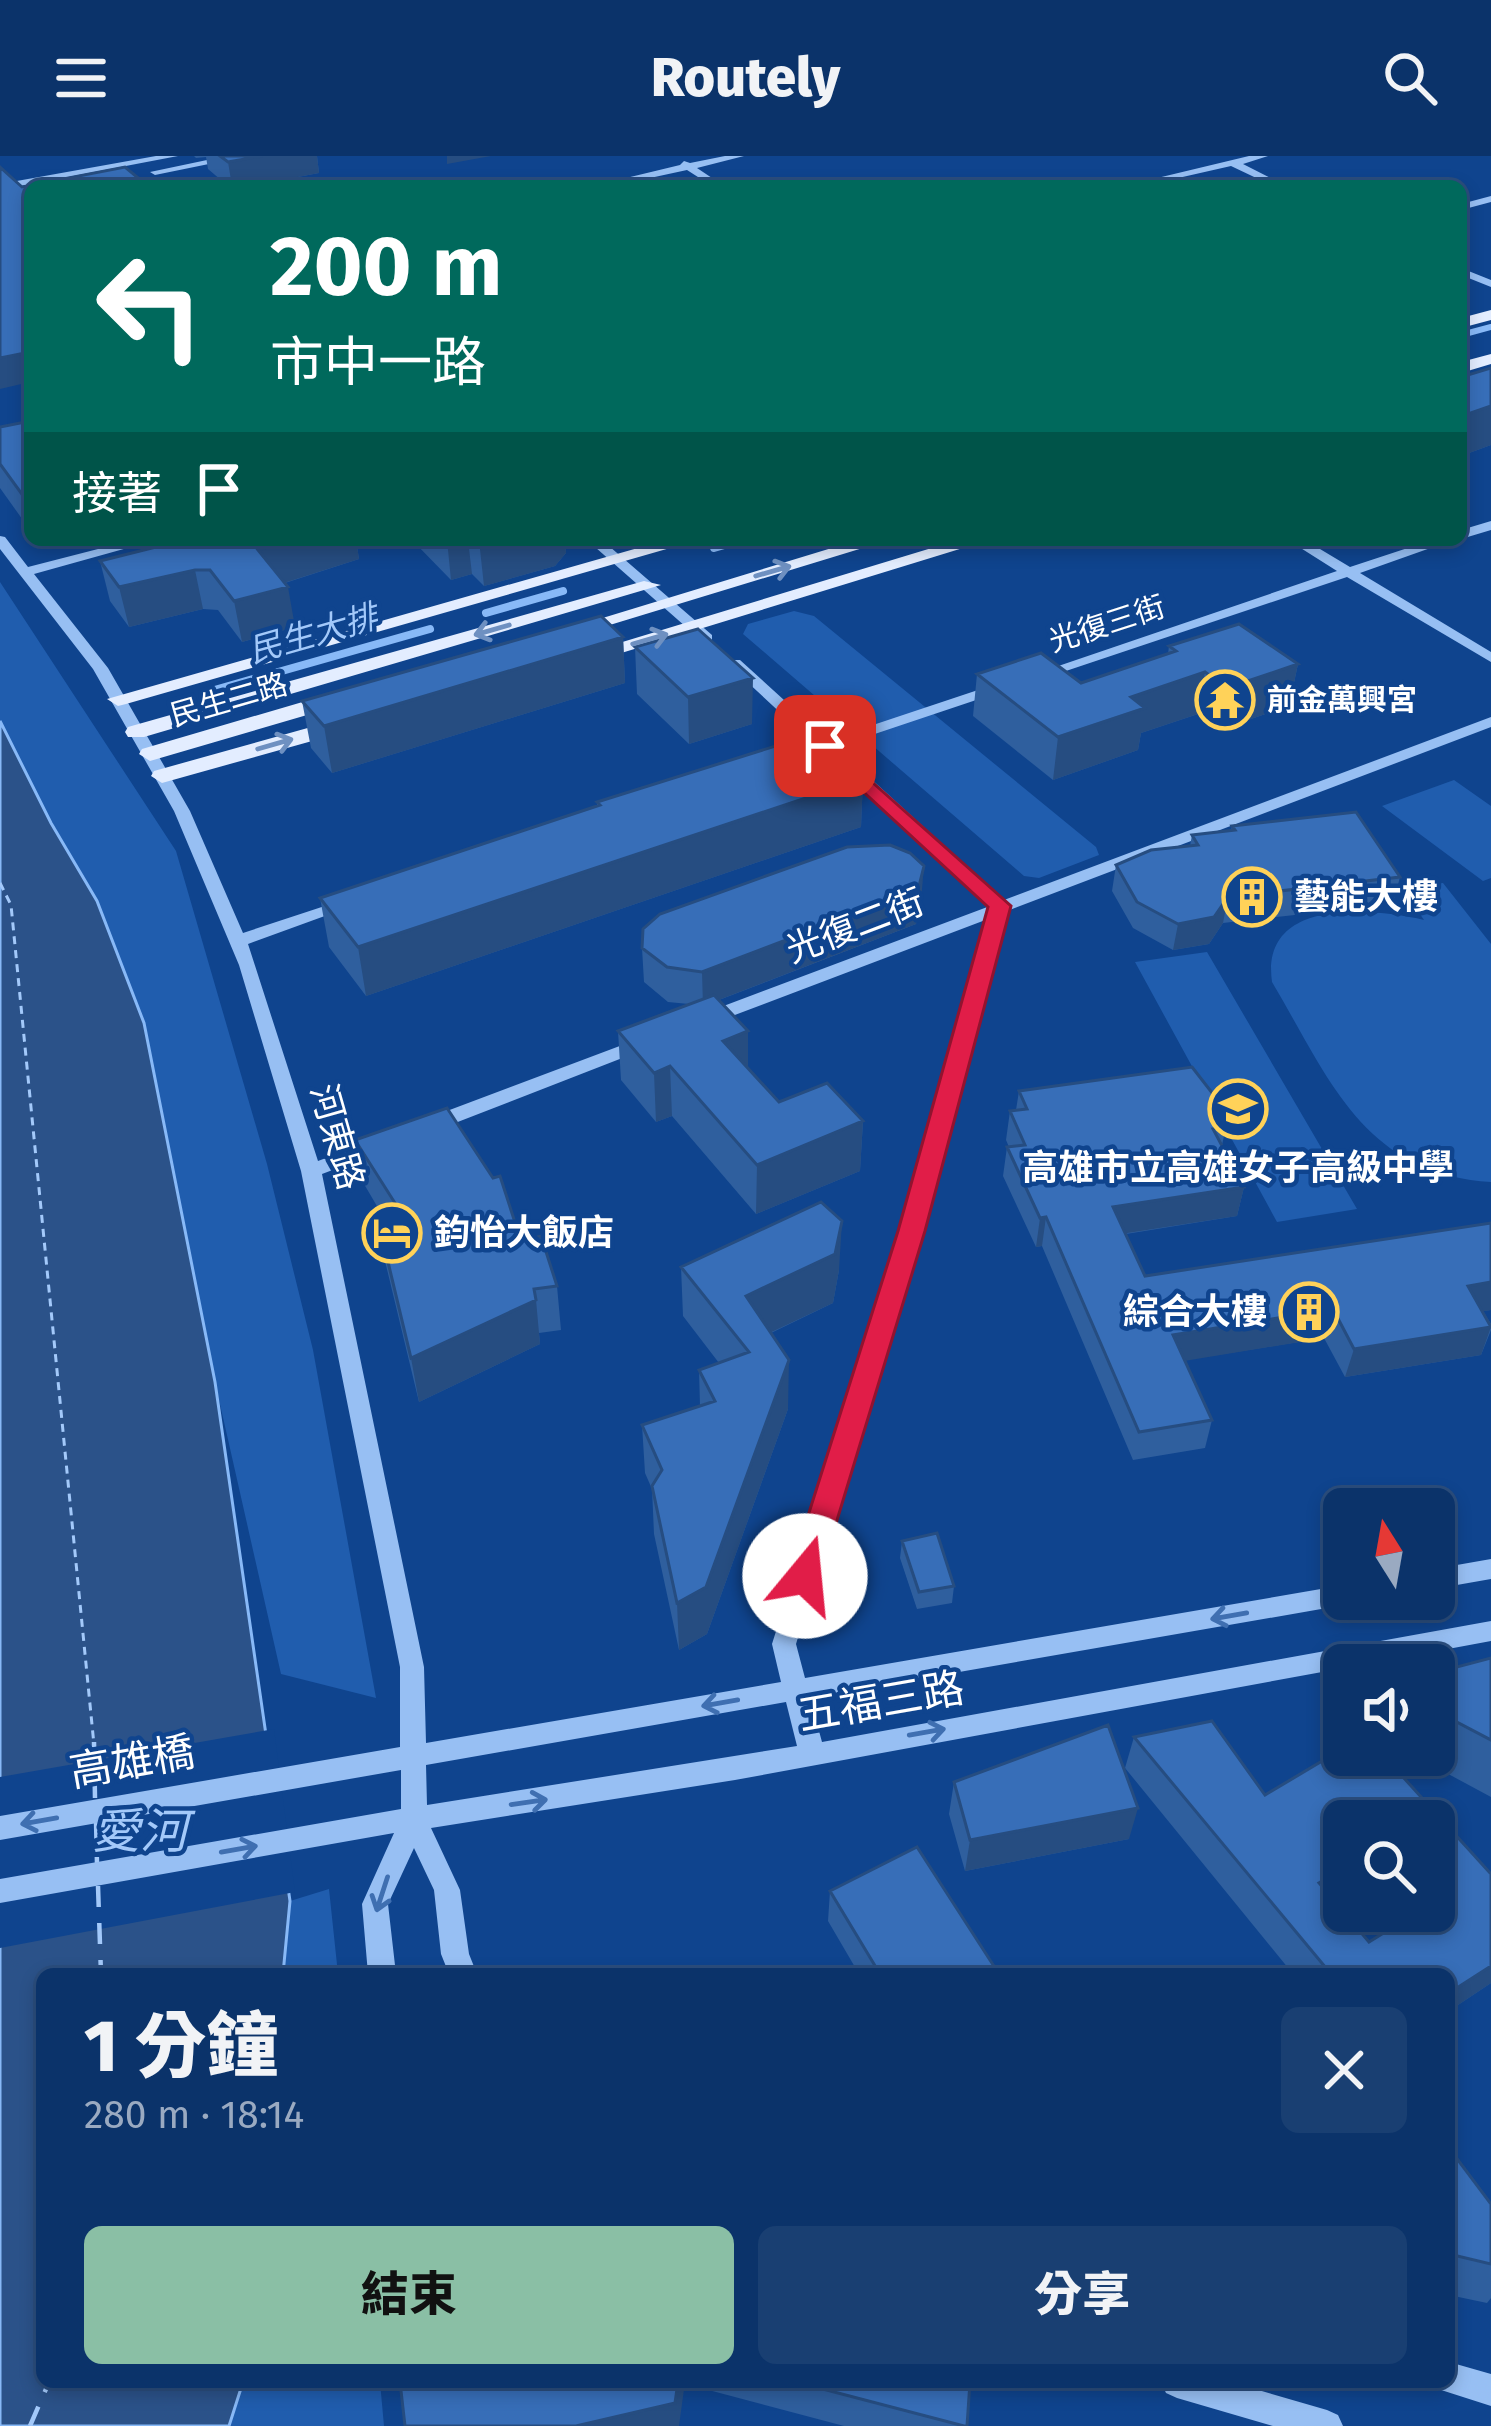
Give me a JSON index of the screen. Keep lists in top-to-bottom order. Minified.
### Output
{"streets":{"main road":["民生二路"],"street":["光復三街","光復二街","河東路","五福三路","高雄橋"]},"crossings":[["民生二路","河東路"],["河東路","五福三路"],["五福三路","高雄橋"]],"one_way":["高雄橋"],"water":["民生大排","愛河"],"places":{"temple":["前金萬興宮"],"building":["藝能大樓","綜合大樓"],"school or university":["高雄市立高雄女子高級中學"],"hotel":["鈞怡大飯店"]},"north":"top","page":{"header":"Routely","turn":["200 m","市中一路"],"then":"接著","heading":["1 分鐘","280 m · 18:14"],"buttons":["結束","分享"]}}
